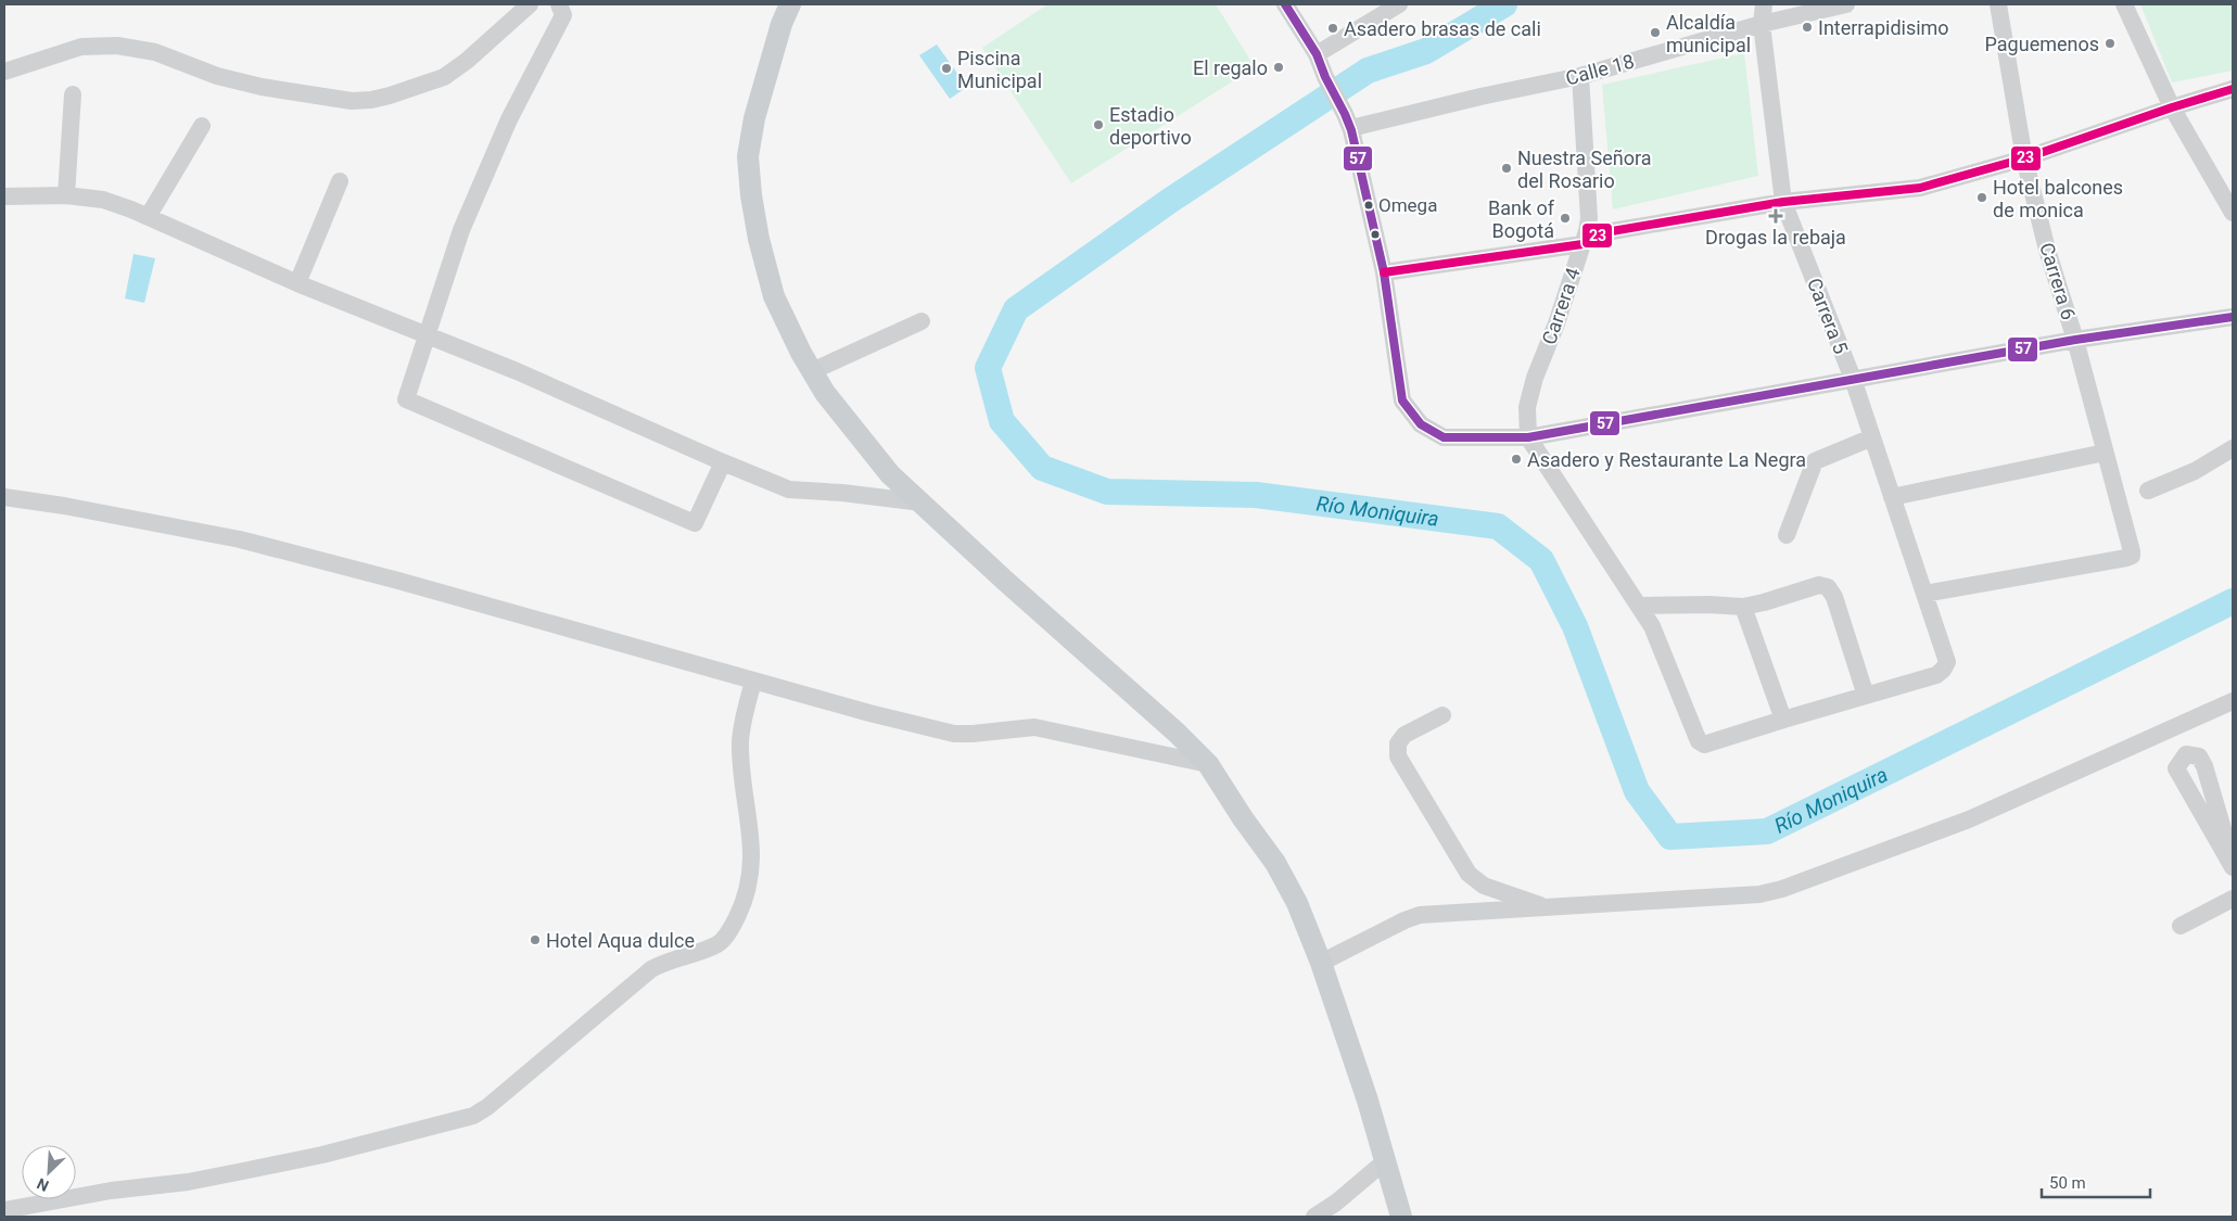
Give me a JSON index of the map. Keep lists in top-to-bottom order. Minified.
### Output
{"streets":{"street":["Calle 18","Carrera 6","Carrera 4","Carrera 5"]},"crossings":[["Calle 18","Carrera 4"],["Calle 18","Carrera 5"],["Carrera 6","Carrera 5"]],"water":["Río Moniquira"],"places":{"other":["Interrapidisimo","Asadero brasas de cali","Alcaldía municipal","Paguemenos","El regalo","Piscina Municipal","Estadio deportivo","Nuestra Señora del Rosario","Hotel balcones de monica","Omega","Bank of Bogotá","Asadero y Restaurante La Negra","Hotel Aqua dulce"],"health":["Drogas la rebaja"]},"lines":["transit line 57","transit line 23"],"scale_bar":"50 m","north":"bottom left"}
